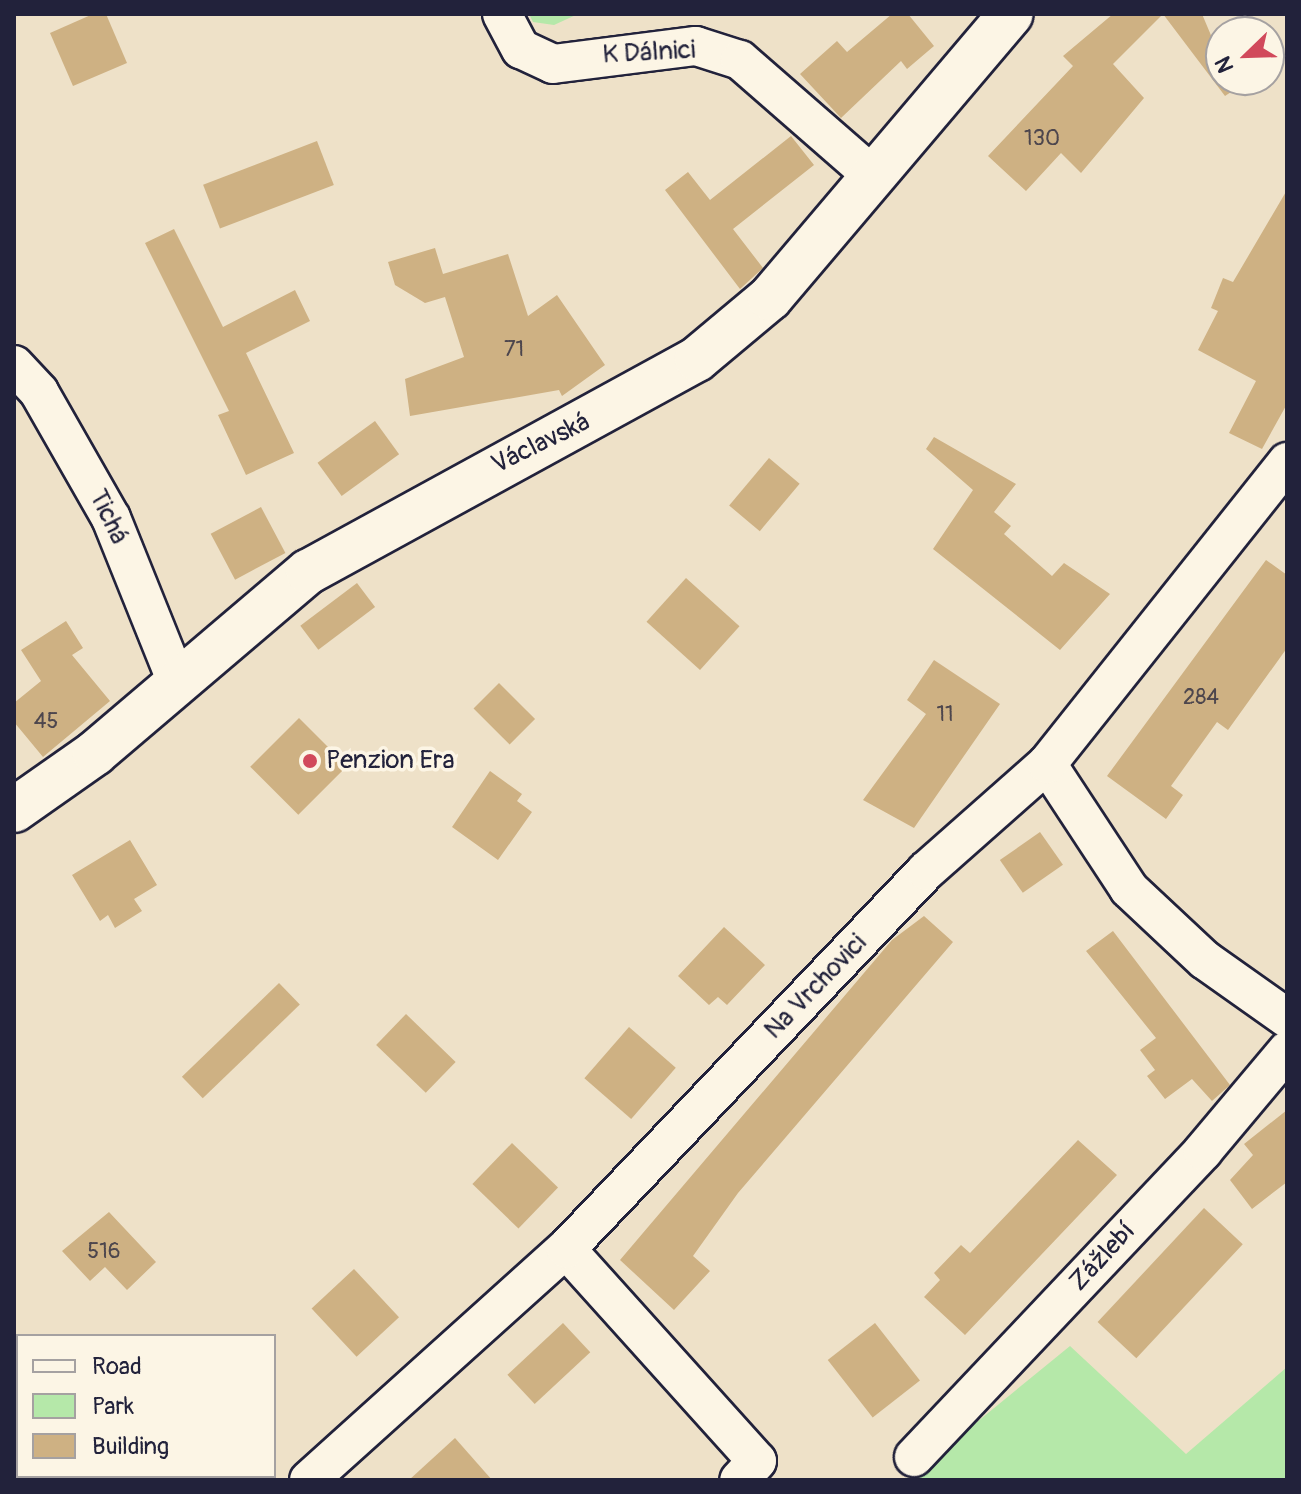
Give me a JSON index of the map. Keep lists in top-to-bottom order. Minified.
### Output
{"streets":{"street":["K Dálnici","Václavská","Tichá","Na Vrchovici","Zážlebí"]},"crossings":[["K Dálnici","Václavská"],["Václavská","Tichá"]],"places":["Penzion Era"],"house_numbers":["130","71","284","11","45","516"],"legend":["Road","Park","Building"],"north":"bottom left"}
